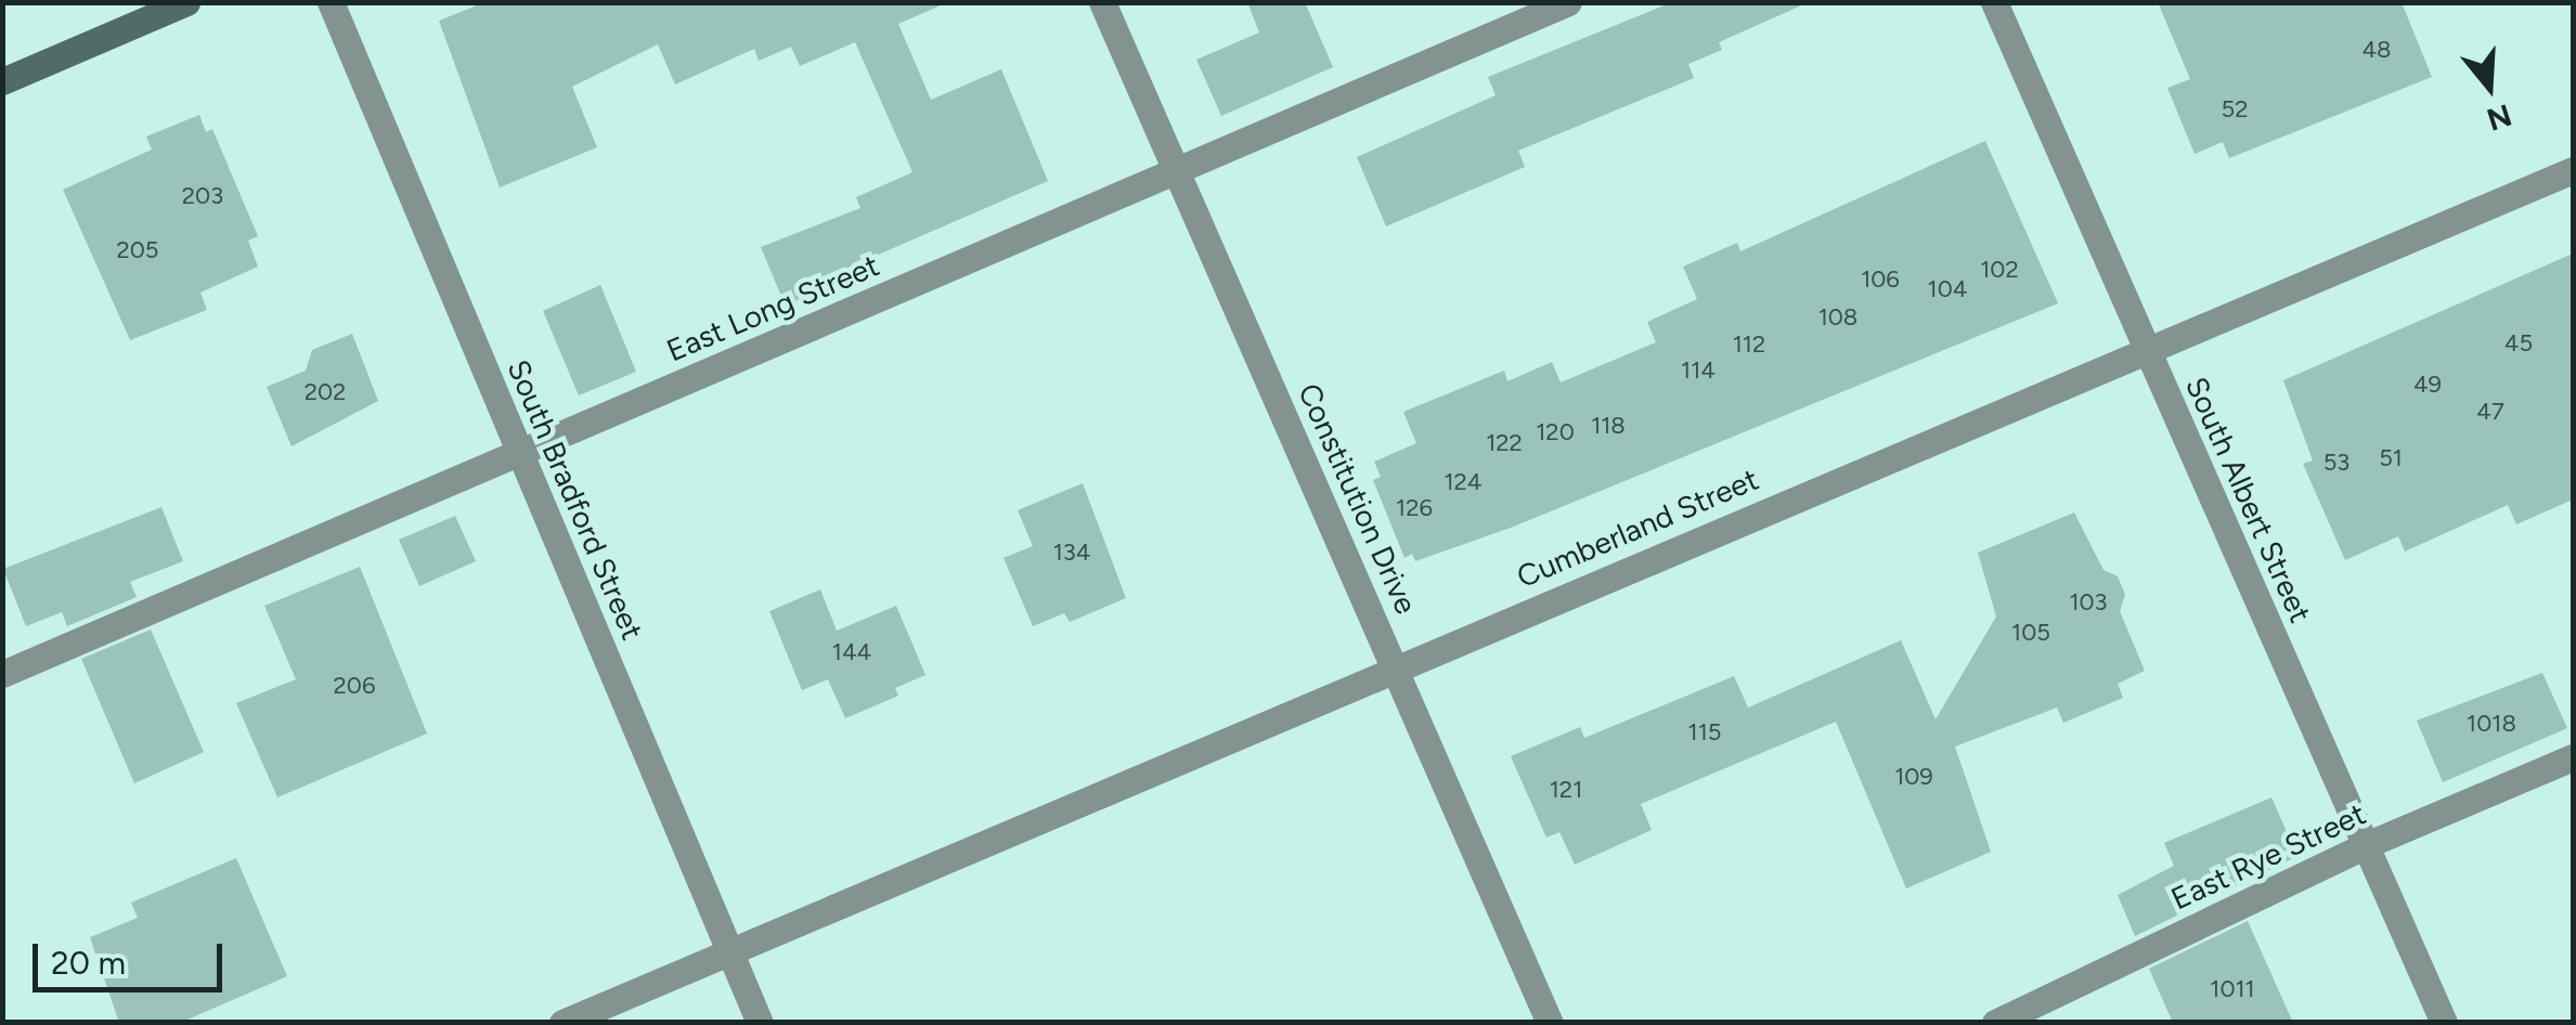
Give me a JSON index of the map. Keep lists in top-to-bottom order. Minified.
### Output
{"streets":{"street":["East Long Street","Constitution Drive","South Bradford Street","South Albert Street","Cumberland Street","East Rye Street"]},"crossings":[["East Long Street","Constitution Drive"],["East Long Street","South Bradford Street"],["Constitution Drive","Cumberland Street"],["South Bradford Street","Cumberland Street"],["South Albert Street","Cumberland Street"],["South Albert Street","East Rye Street"]],"house_numbers":["48","52","203","205","102","106","104","108","45","112","114","49","202","47","118","120","122","51","53","124","126","134","103","105","144","206","1018","115","109","121","1011"],"scale_bar":"20 m","north":"bottom"}
